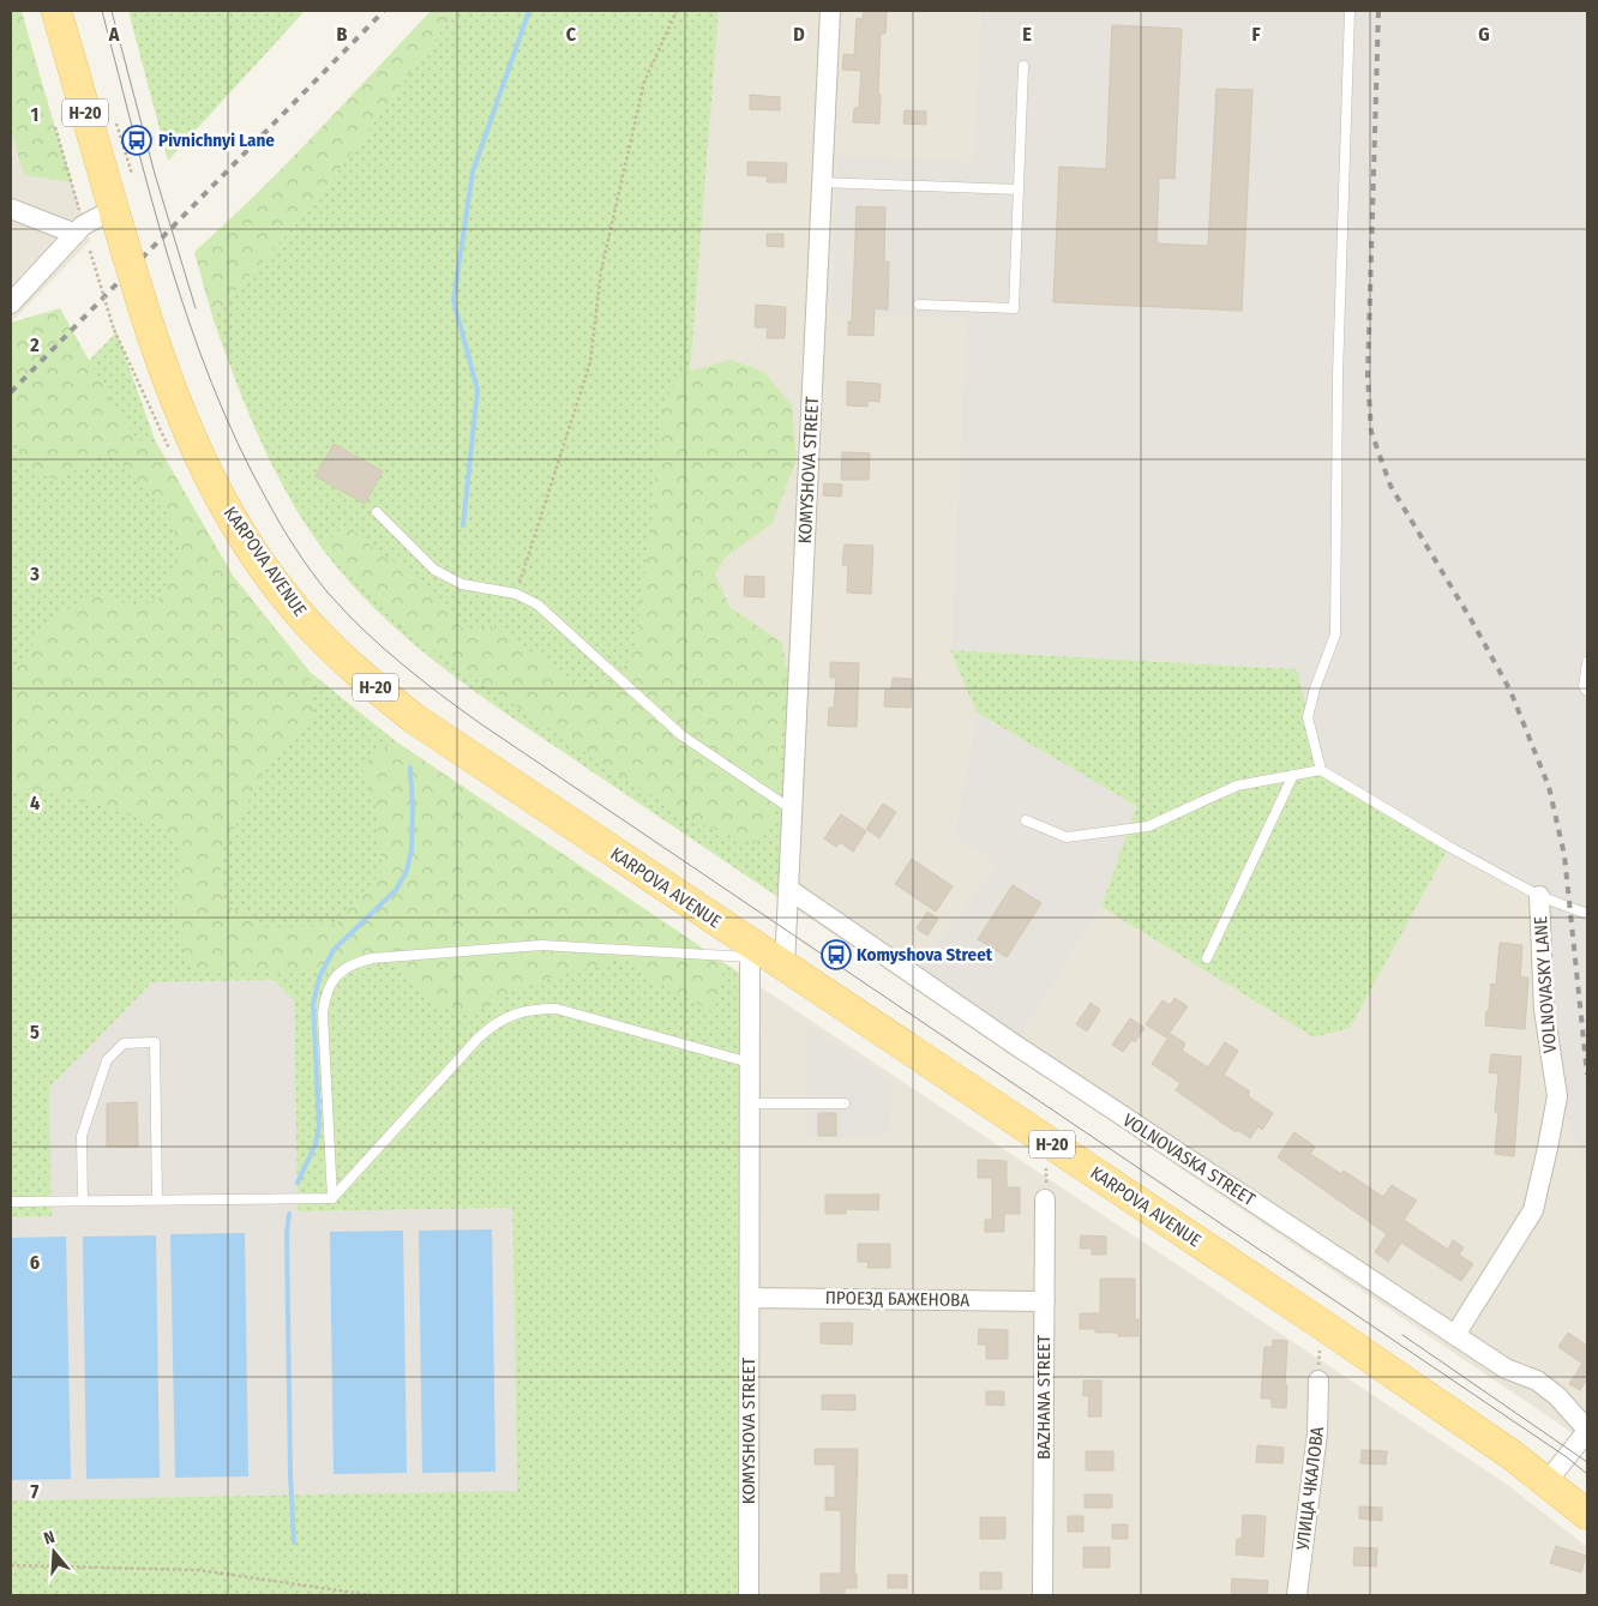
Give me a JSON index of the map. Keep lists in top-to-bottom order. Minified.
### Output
{"streets":{"main road":["Н-20","KARPOVA AVENUE"],"street":["KOMYSHOVA STREET","VOLNOVASKY LANE","VOLNOVASKA STREET","ПРОЕЗД БАЖЕНОВА","BAZHANA STREET","УЛИЦА ЧКАЛОВА"]},"crossings":[["KOMYSHOVA STREET","KARPOVA AVENUE"],["KOMYSHOVA STREET","VOLNOVASKA STREET"],["KOMYSHOVA STREET","ПРОЕЗД БАЖЕНОВА"],["VOLNOVASKY LANE","VOLNOVASKA STREET"],["ПРОЕЗД БАЖЕНОВА","BAZHANA STREET"]],"places":{"bus stop":["Pivnichnyi Lane","Komyshova Street"]},"north":"top","grid":{"columns":["A","B","C","D","E","F","G"],"rows":["1","2","3","4","5","6","7"]}}
